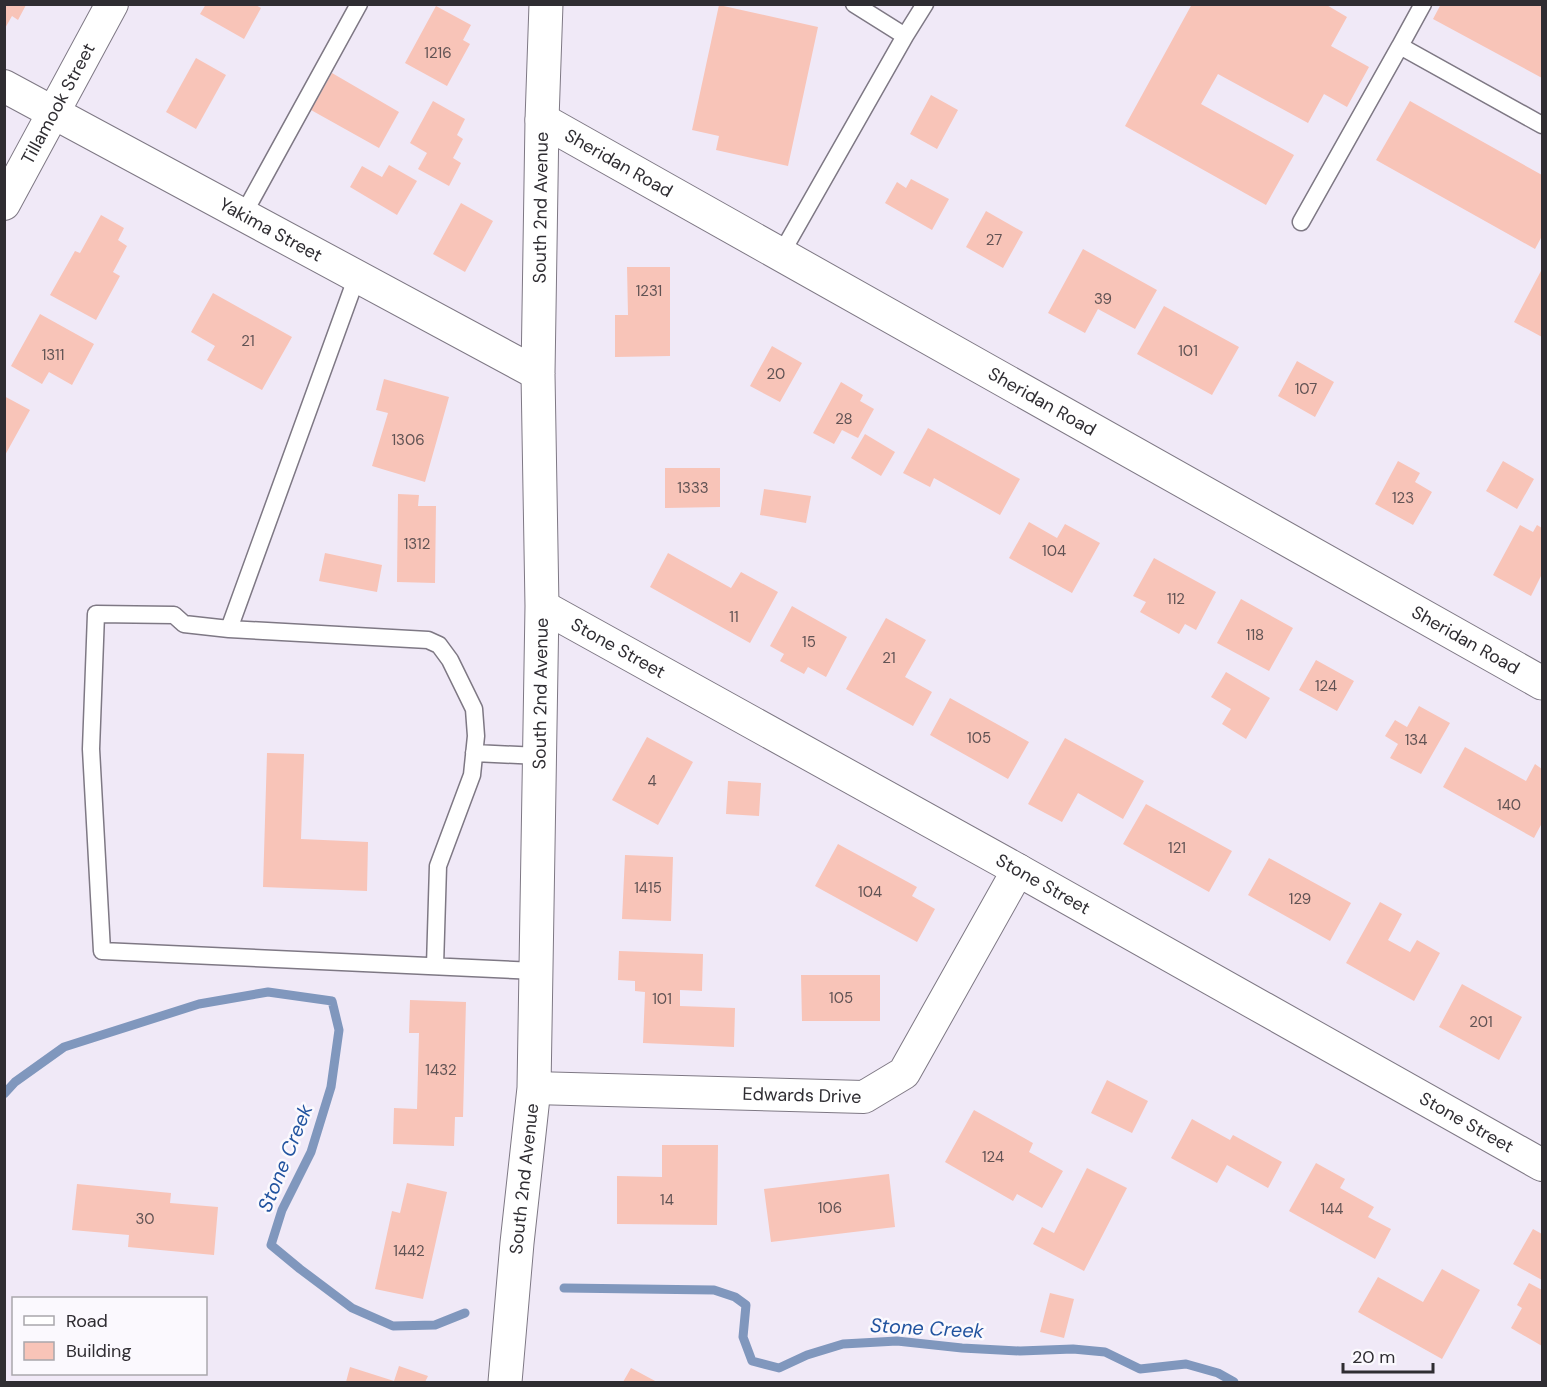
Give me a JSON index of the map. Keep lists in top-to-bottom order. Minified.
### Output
{"streets":{"main road":["Sheridan Road","South 2nd Avenue"],"street":["Tillamook Street","Yakima Street","Stone Street","Edwards Drive"]},"crossings":[["Tillamook Street","Yakima Street"],["Sheridan Road","South 2nd Avenue"],["South 2nd Avenue","Yakima Street"],["South 2nd Avenue","Stone Street"],["South 2nd Avenue","Edwards Drive"],["Stone Street","Edwards Drive"]],"water":["Stone Creek"],"house_numbers":["1216","27","1231","39","21","101","1311","20","107","28","1306","1333","123","1312","104","112","11","118","15","21","124","105","134","4","140","121","1415","104","129","105","101","201","1432","124","14","106","144","30","1442"],"legend":["Road","Building"],"scale_bar":"20 m"}
